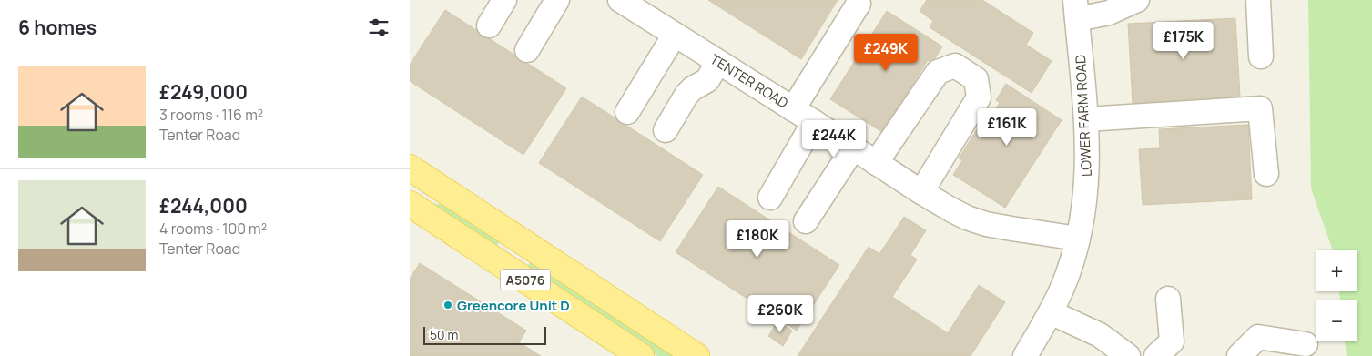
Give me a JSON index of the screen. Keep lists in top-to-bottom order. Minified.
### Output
{"streets":{"main road":["A5076"],"street":["TENTER ROAD","LOWER FARM ROAD"]},"crossings":[["TENTER ROAD","LOWER FARM ROAD"]],"places":["Greencore Unit D"],"scale_bar":"50 m","page":{"heading":"6 homes","price":["£175K","£249K","£161K","£244K","£180K","£260K"],"list":[{"name":"£249,000","note":"3 rooms · 116 m² · Tenter Road"},{"name":"£244,000","note":"4 rooms · 100 m² · Tenter Road"}],"map_buttons":["+","−"],"scale":"50 m"}}
